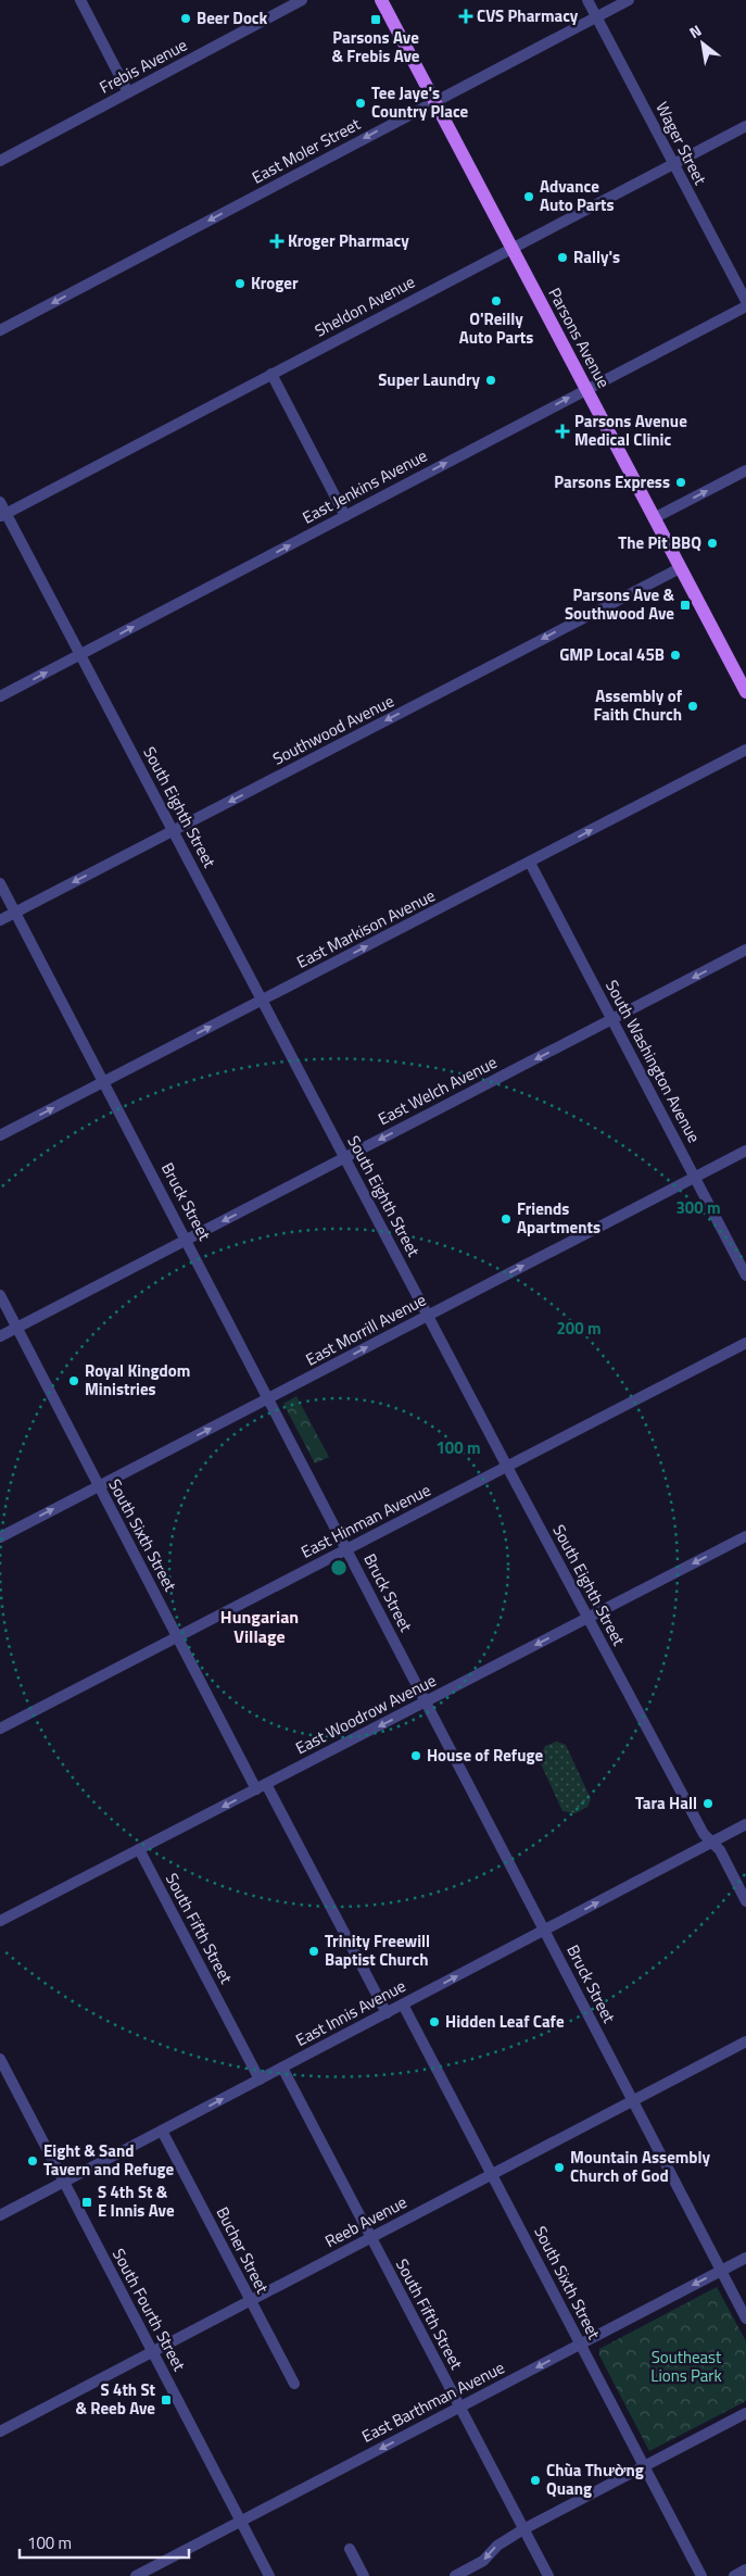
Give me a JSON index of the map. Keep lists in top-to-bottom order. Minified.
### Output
{"streets":{"main road":["Parsons Avenue"],"street":["Frebis Avenue","Wager Street","East Moler Street","Sheldon Avenue","East Jenkins Avenue","Southwood Avenue","South Eighth Street","East Markison Avenue","South Washington Avenue","East Welch Avenue","Bruck Street","East Morrill Avenue","East Hinman Avenue","South Sixth Street","East Woodrow Avenue","South Fifth Street","East Innis Avenue","Reeb Avenue","Bucher Street","South Fourth Street","East Barthman Avenue"]},"crossings":[["Wager Street","East Moler Street"],["Wager Street","Sheldon Avenue"],["East Moler Street","Parsons Avenue"],["Sheldon Avenue","Parsons Avenue"],["Sheldon Avenue","South Eighth Street"],["Parsons Avenue","East Jenkins Avenue"],["Parsons Avenue","Southwood Avenue"],["East Jenkins Avenue","South Eighth Street"],["Southwood Avenue","South Eighth Street"],["Southwood Avenue","Bruck Street"],["South Eighth Street","East Markison Avenue"],["South Eighth Street","East Welch Avenue"],["South Eighth Street","East Morrill Avenue"],["South Eighth Street","East Hinman Avenue"],["South Eighth Street","East Woodrow Avenue"],["South Eighth Street","East Innis Avenue"],["East Markison Avenue","South Washington Avenue"],["East Markison Avenue","Bruck Street"],["South Washington Avenue","East Welch Avenue"],["South Washington Avenue","East Morrill Avenue"],["East Welch Avenue","Bruck Street"],["East Welch Avenue","South Sixth Street"],["Bruck Street","East Morrill Avenue"],["Bruck Street","East Hinman Avenue"],["Bruck Street","East Woodrow Avenue"],["Bruck Street","East Innis Avenue"],["Bruck Street","Reeb Avenue"],["Bruck Street","East Barthman Avenue"],["East Morrill Avenue","South Sixth Street"],["East Hinman Avenue","South Sixth Street"],["South Sixth Street","East Woodrow Avenue"],["South Sixth Street","East Innis Avenue"],["South Sixth Street","Reeb Avenue"],["South Sixth Street","East Barthman Avenue"],["East Woodrow Avenue","South Fifth Street"],["South Fifth Street","East Innis Avenue"],["South Fifth Street","Reeb Avenue"],["South Fifth Street","East Barthman Avenue"],["East Innis Avenue","Bucher Street"],["East Innis Avenue","South Fourth Street"],["Reeb Avenue","Bucher Street"],["Reeb Avenue","South Fourth Street"],["South Fourth Street","East Barthman Avenue"]],"one_way":["East Moler Street","East Jenkins Avenue","Southwood Avenue","East Markison Avenue","East Welch Avenue","East Morrill Avenue","East Woodrow Avenue","East Innis Avenue","East Barthman Avenue"],"districts":["Hungarian Village"],"parks":["Southeast Lions Park"],"places":{"health":["CVS Pharmacy","Kroger Pharmacy","Parsons Avenue Medical Clinic"],"other":["Beer Dock","Tee Jaye's Country Place","Advance Auto Parts","Rally's","Kroger","O'Reilly Auto Parts","Super Laundry","Parsons Express","The Pit BBQ","GMP Local 45B","Assembly of Faith Church","Friends Apartments","Royal Kingdom Ministries","House of Refuge","Tara Hall","Trinity Freewill Baptist Church","Hidden Leaf Cafe","Eight & Sand Tavern and Refuge","Mountain Assembly Church of God","Chùa Thường Quang"],"transit":["Parsons Ave & Frebis Ave","Parsons Ave & Southwood Ave","S 4th St & E Innis Ave","S 4th St & Reeb Ave"]},"scale_bar":"100 m","north":"top left","rings":["300 m","200 m","100 m"]}
